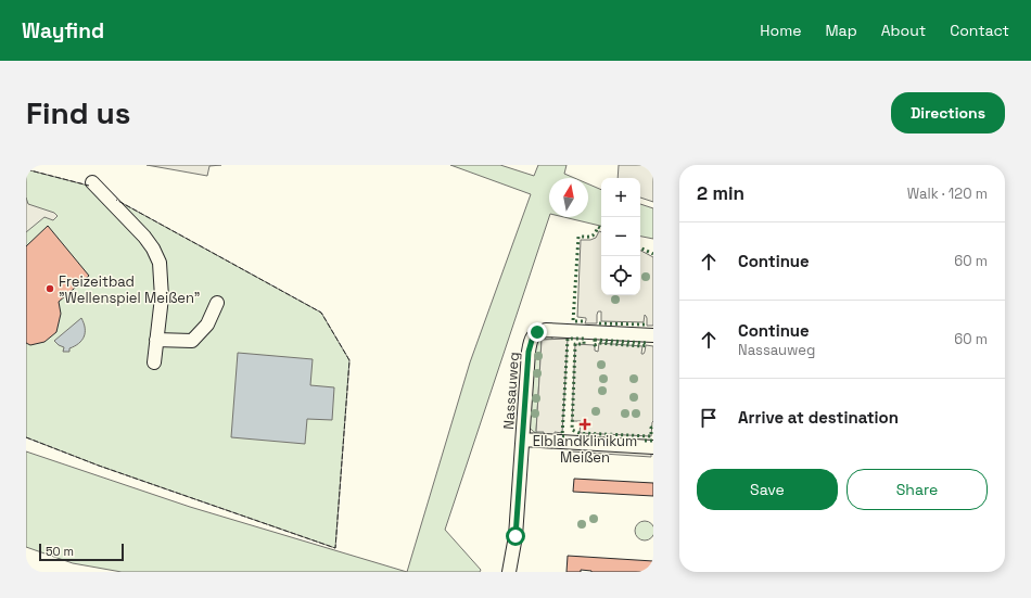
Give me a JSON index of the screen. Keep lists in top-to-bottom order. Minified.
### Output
{"streets":{"lane":["Nassauweg"]},"places":{"other":["Freizeitbad \"Wellenspiel Meißen\""],"health":["Elblandklinikum Meißen"]},"scale_bar":"50 m","north":"top","page":{"header":"Wayfind","nav":["Home","Map","About","Contact"],"buttons":["Directions",["Save","Share"]],"title":"Find us","heading":["2 min","Walk · 120 m"],"map_buttons":["+","−"],"list":[["Continue","60 m"],["Continue","Nassauweg","60 m"],"Arrive at destination"],"scale":"50 m"}}
